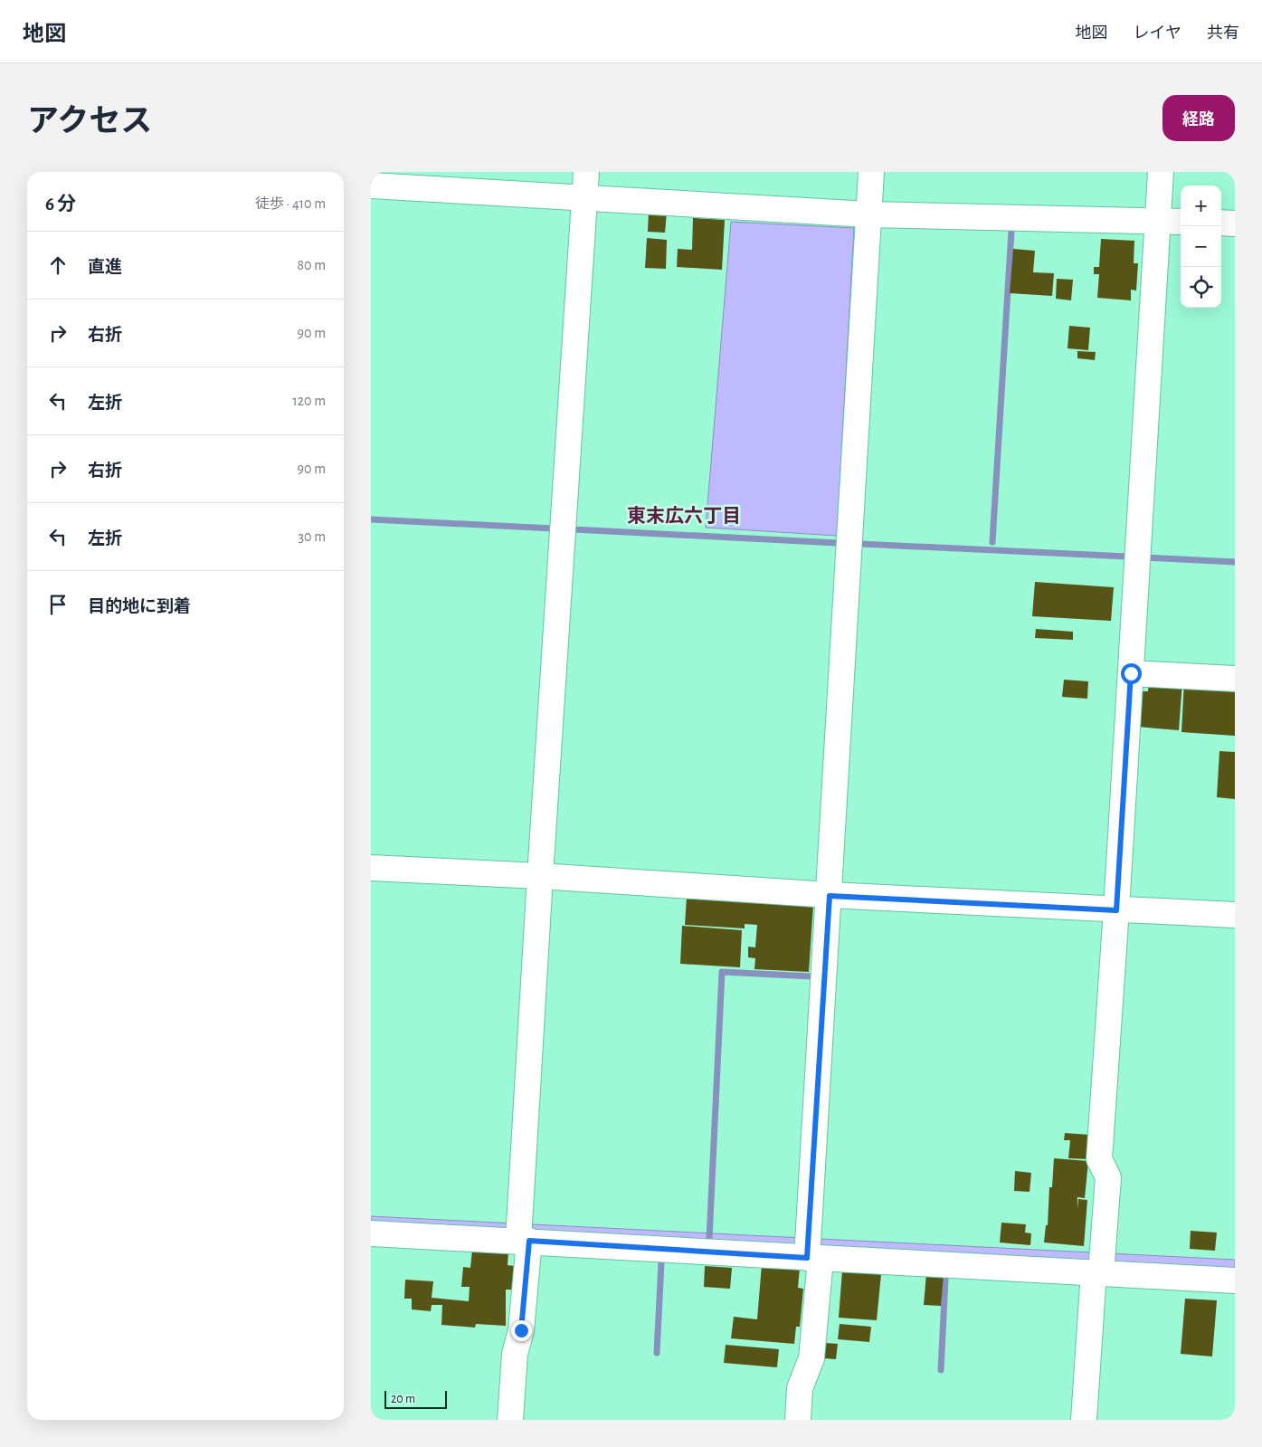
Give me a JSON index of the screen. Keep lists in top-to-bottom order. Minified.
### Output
{"districts":["東末広六丁目"],"scale_bar":"20 m","page":{"header":"地図","nav":["地図","レイヤ","共有"],"title":"アクセス","buttons":"経路","heading":["6 分","徒歩 · 410 m"],"map_buttons":["+","−"],"list":[["直進","80 m"],["右折","90 m"],["左折","120 m"],["右折","90 m"],["左折","30 m"],"目的地に到着"],"scale":"20 m"}}
